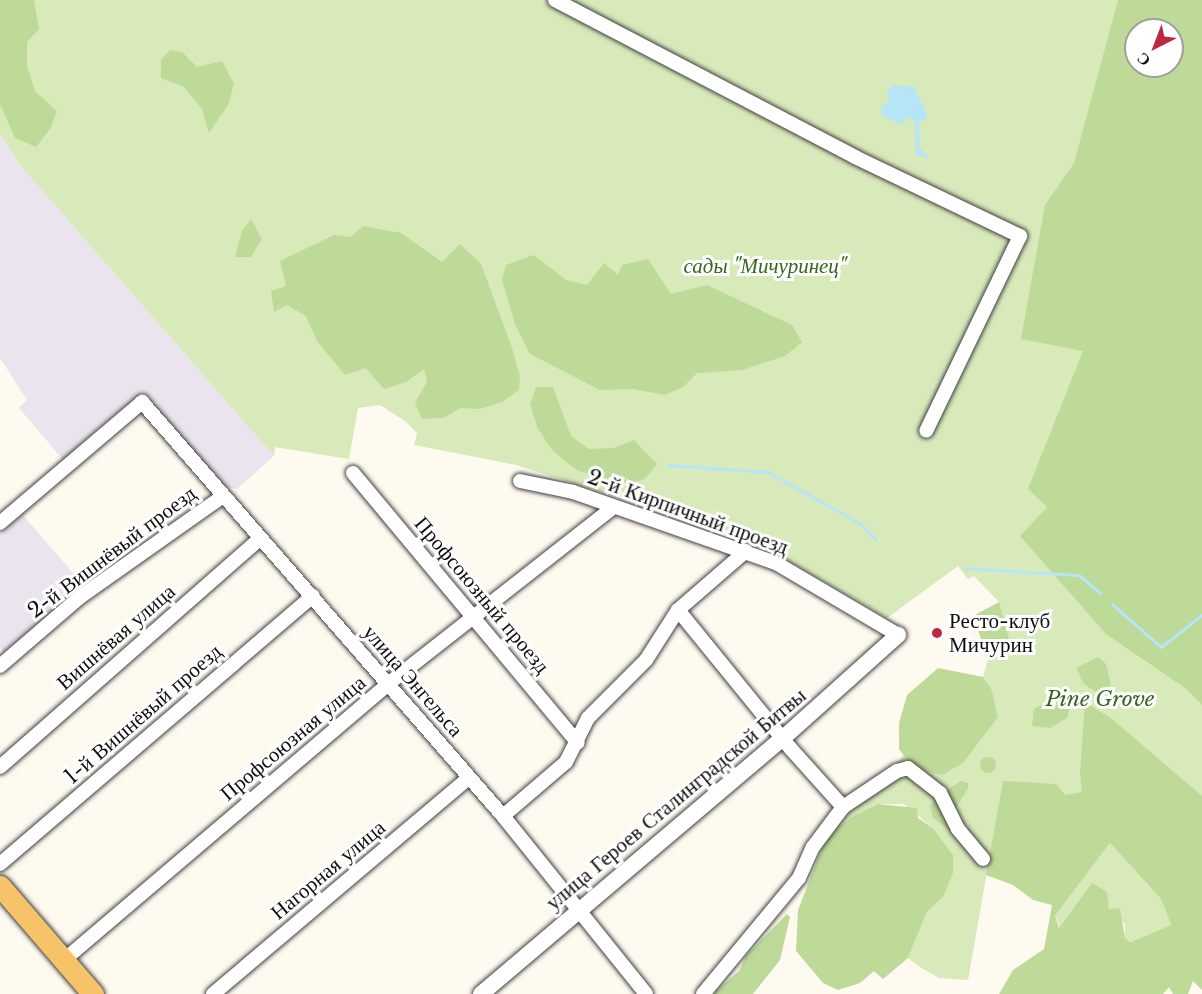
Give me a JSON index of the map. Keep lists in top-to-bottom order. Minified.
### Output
{"streets":{"street":["2-й Кирпичный проезд","2-й Вишнёвый проезд","Профсоюзный проезд","Вишнёвая улица","улица Энгельса","1-й Вишнёвый проезд","Профсоюзная улица","улица Героев Сталинградской Битвы","Нагорная улица"]},"crossings":[["2-й Кирпичный проезд","Профсоюзная улица"],["2-й Кирпичный проезд","улица Героев Сталинградской Битвы"],["2-й Вишнёвый проезд","улица Энгельса"],["Профсоюзный проезд","Профсоюзная улица"],["Вишнёвая улица","улица Энгельса"],["улица Энгельса","1-й Вишнёвый проезд"],["улица Энгельса","Профсоюзная улица"],["улица Энгельса","улица Героев Сталинградской Битвы"],["улица Энгельса","Нагорная улица"]],"parks":["сады \"Мичуринец\"","Pine Grove"],"places":["Ресто-клуб Мичурин"],"north":"bottom left"}
